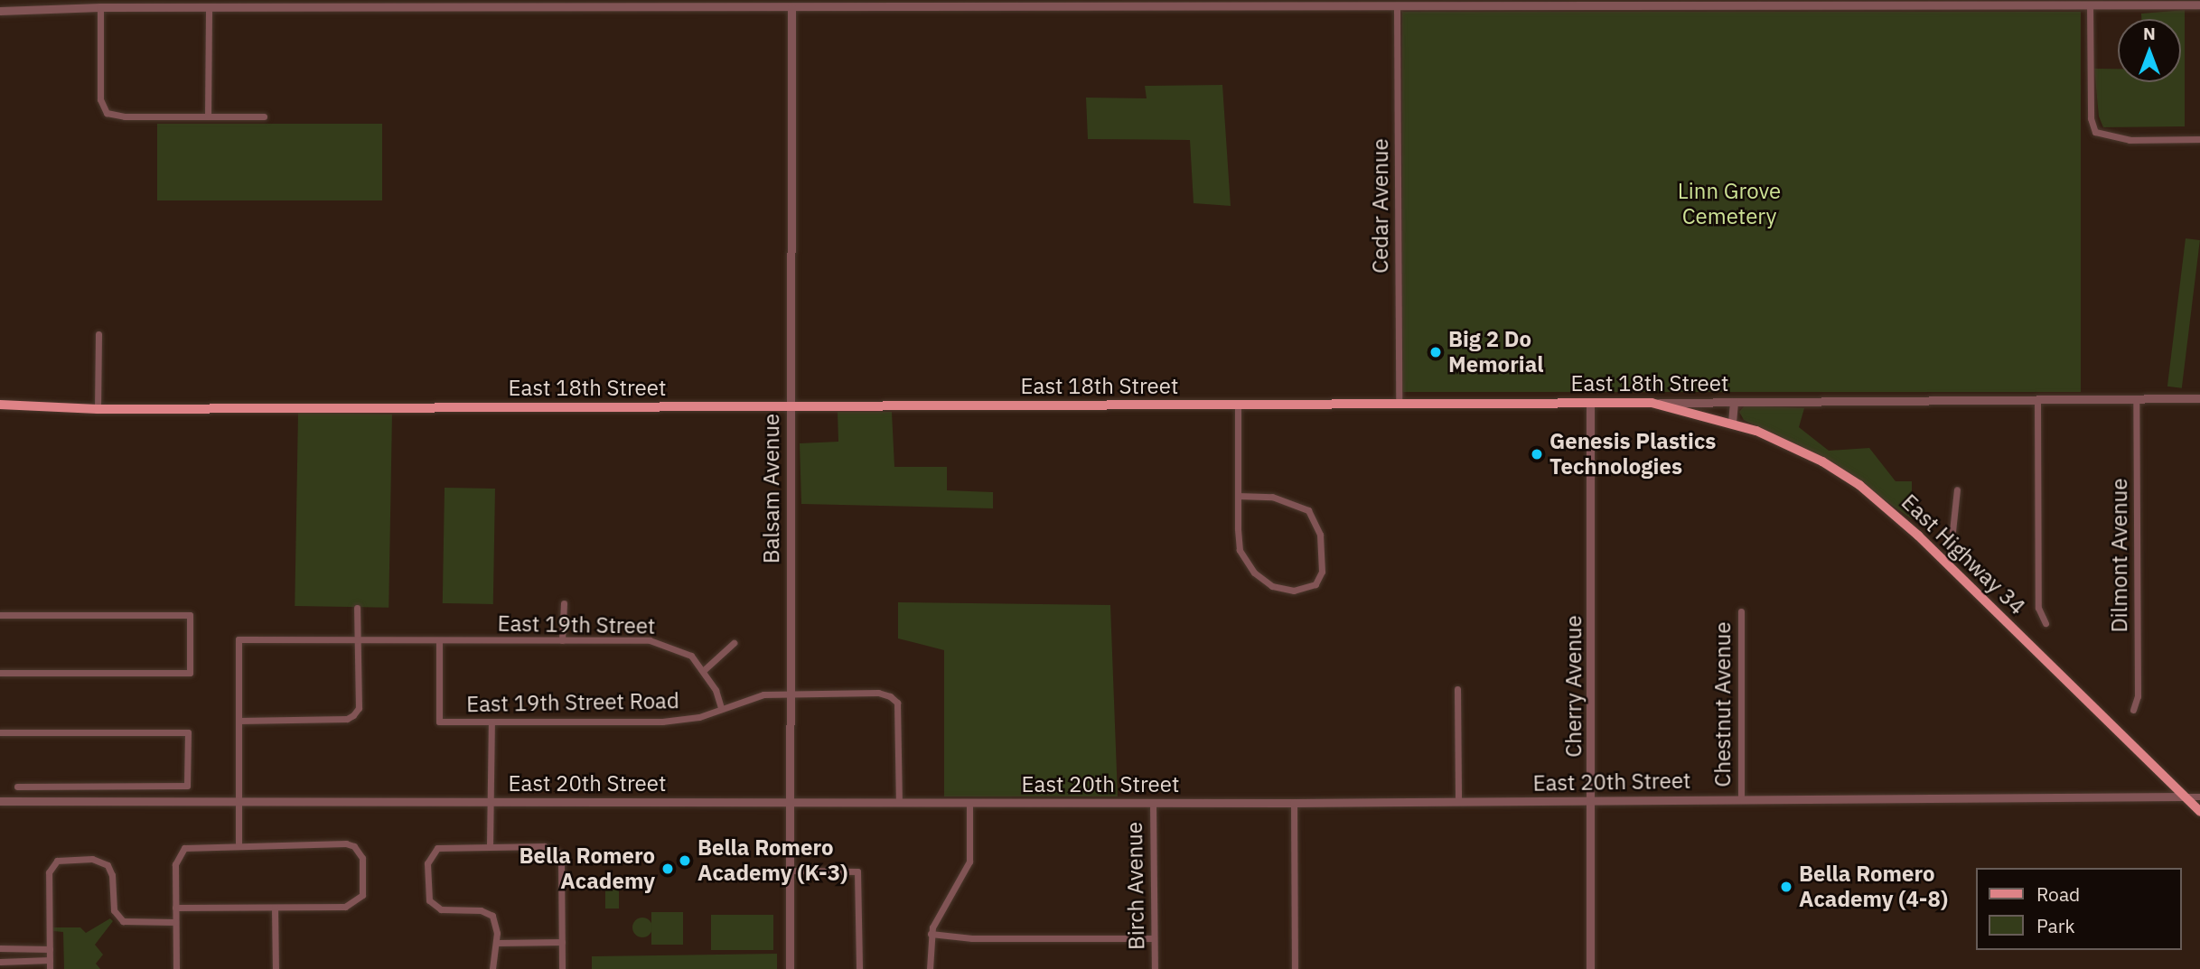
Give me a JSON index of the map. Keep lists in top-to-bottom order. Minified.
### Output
{"streets":{"main road":["East 18th Street","East Highway 34"],"street":["Cedar Avenue","Balsam Avenue","Dilmont Avenue","East 19th Street","Cherry Avenue","East 19th Street Road","Chestnut Avenue","East 20th Street","Birch Avenue"]},"crossings":[["Cedar Avenue","East 18th Street"],["East 18th Street","Balsam Avenue"],["East 18th Street","East Highway 34"],["East 18th Street","Dilmont Avenue"],["East 18th Street","Cherry Avenue"],["Balsam Avenue","East 19th Street Road"],["Balsam Avenue","East 20th Street"],["East Highway 34","East 20th Street"],["East 19th Street","East 19th Street Road"],["Cherry Avenue","East 20th Street"],["Chestnut Avenue","East 20th Street"],["East 20th Street","Birch Avenue"]],"parks":["Linn Grove Cemetery"],"places":["Big 2 Do Memorial","Genesis Plastics Technologies","Bella Romero Academy (K-3)","Bella Romero Academy","Bella Romero Academy (4-8)"],"legend":["Road","Park"],"north":"top"}
